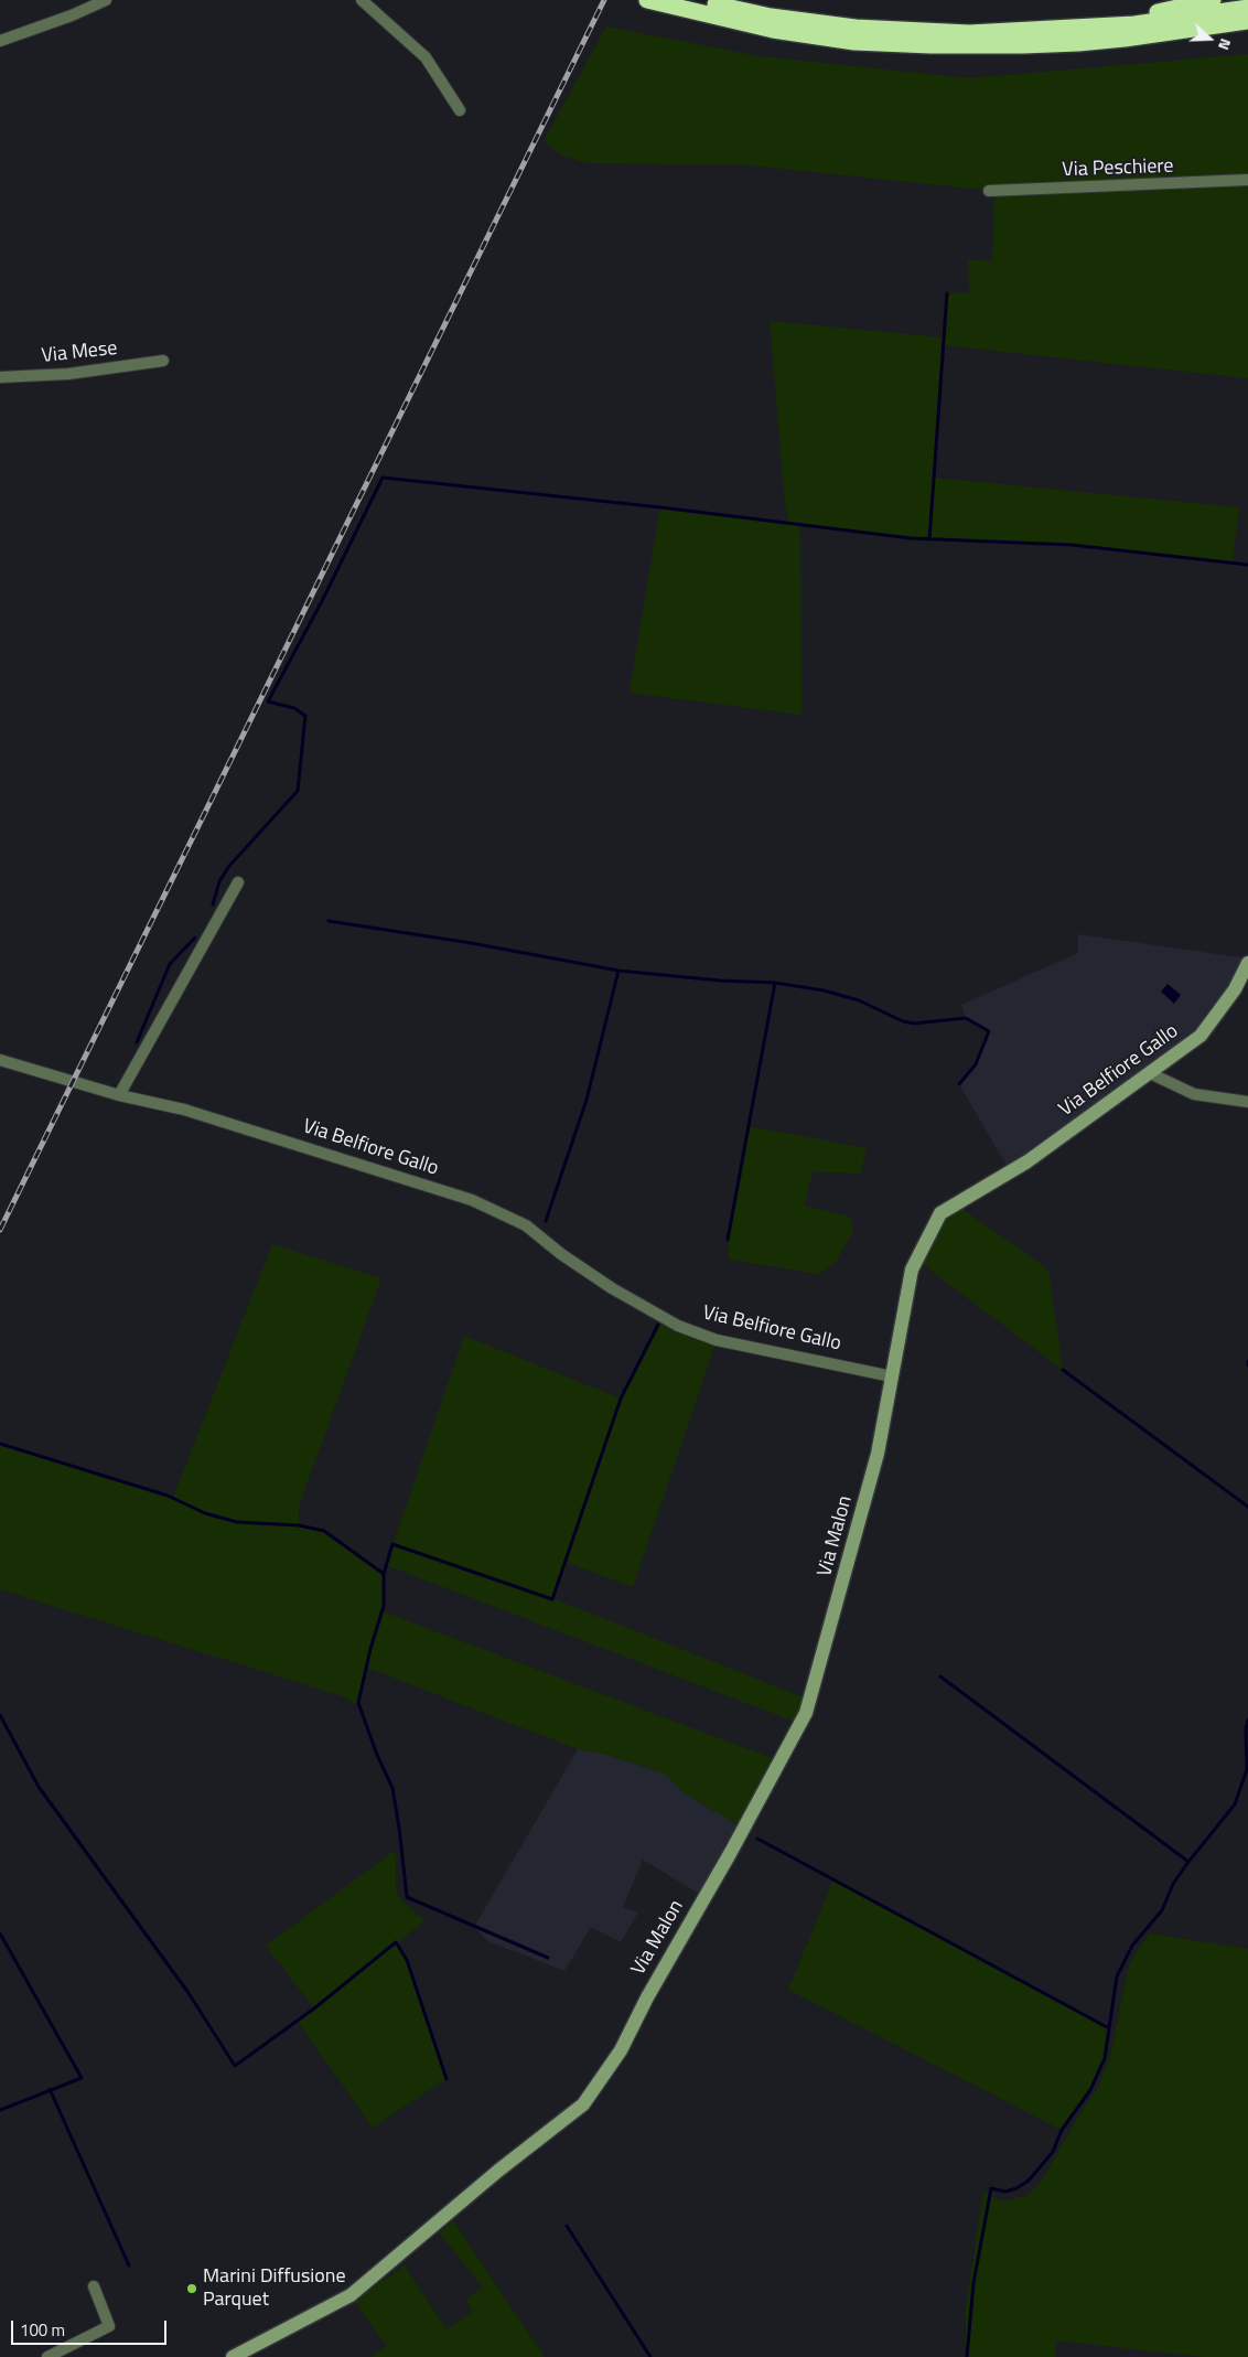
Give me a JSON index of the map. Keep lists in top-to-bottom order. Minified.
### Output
{"streets":{"street":["Via Peschiere","Via Mese","Via Belfiore Gallo","Via Malon"]},"crossings":[["Via Belfiore Gallo","Via Malon"]],"places":["Marini Diffusione Parquet"],"scale_bar":"100 m","north":"right"}
